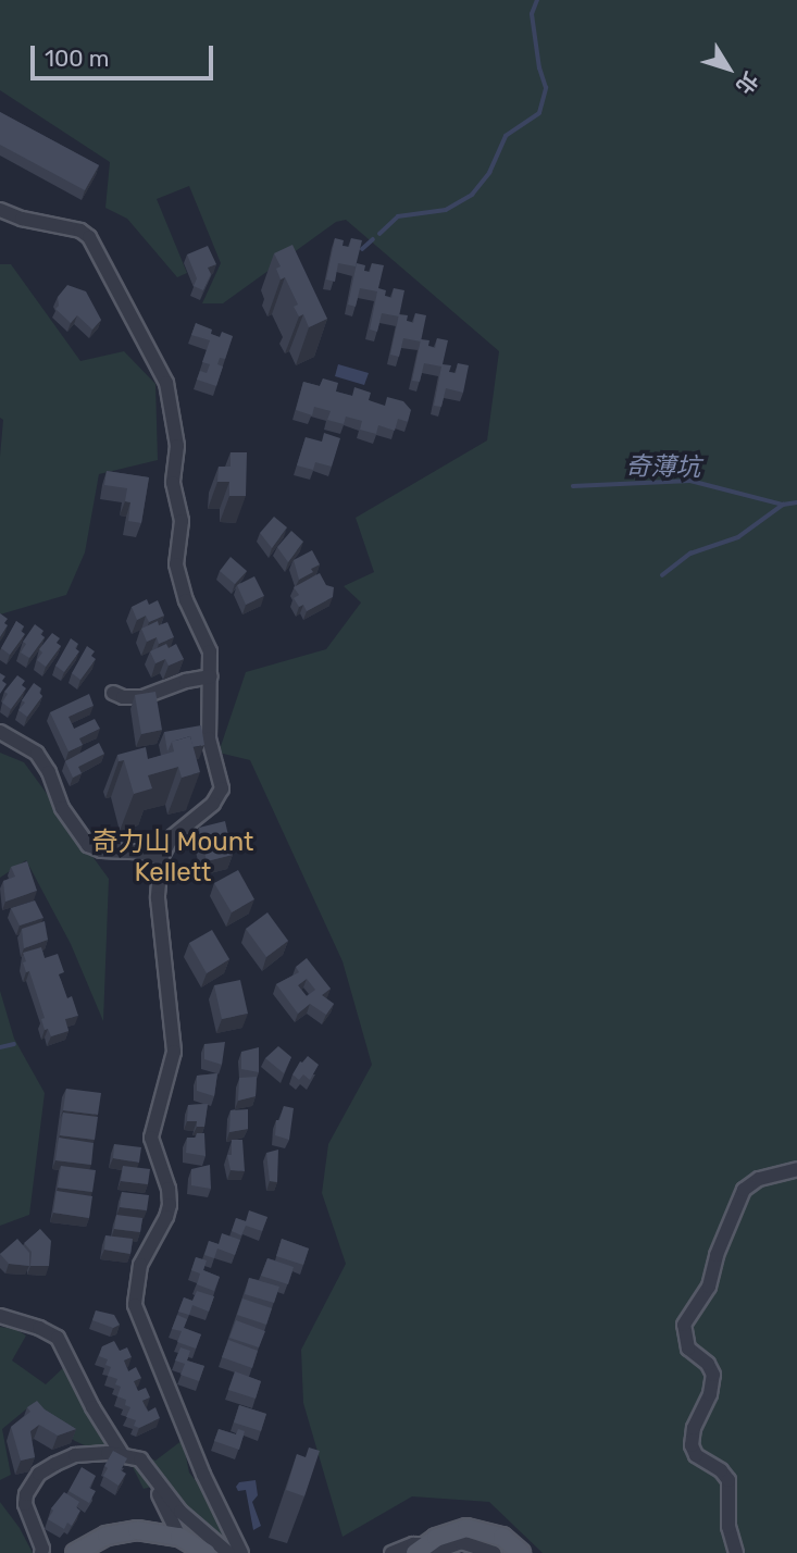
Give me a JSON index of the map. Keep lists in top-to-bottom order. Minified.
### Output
{"districts":["奇力山 Mount Kellett"],"water":["奇薄坑"],"scale_bar":"100 m","north":"bottom right"}
